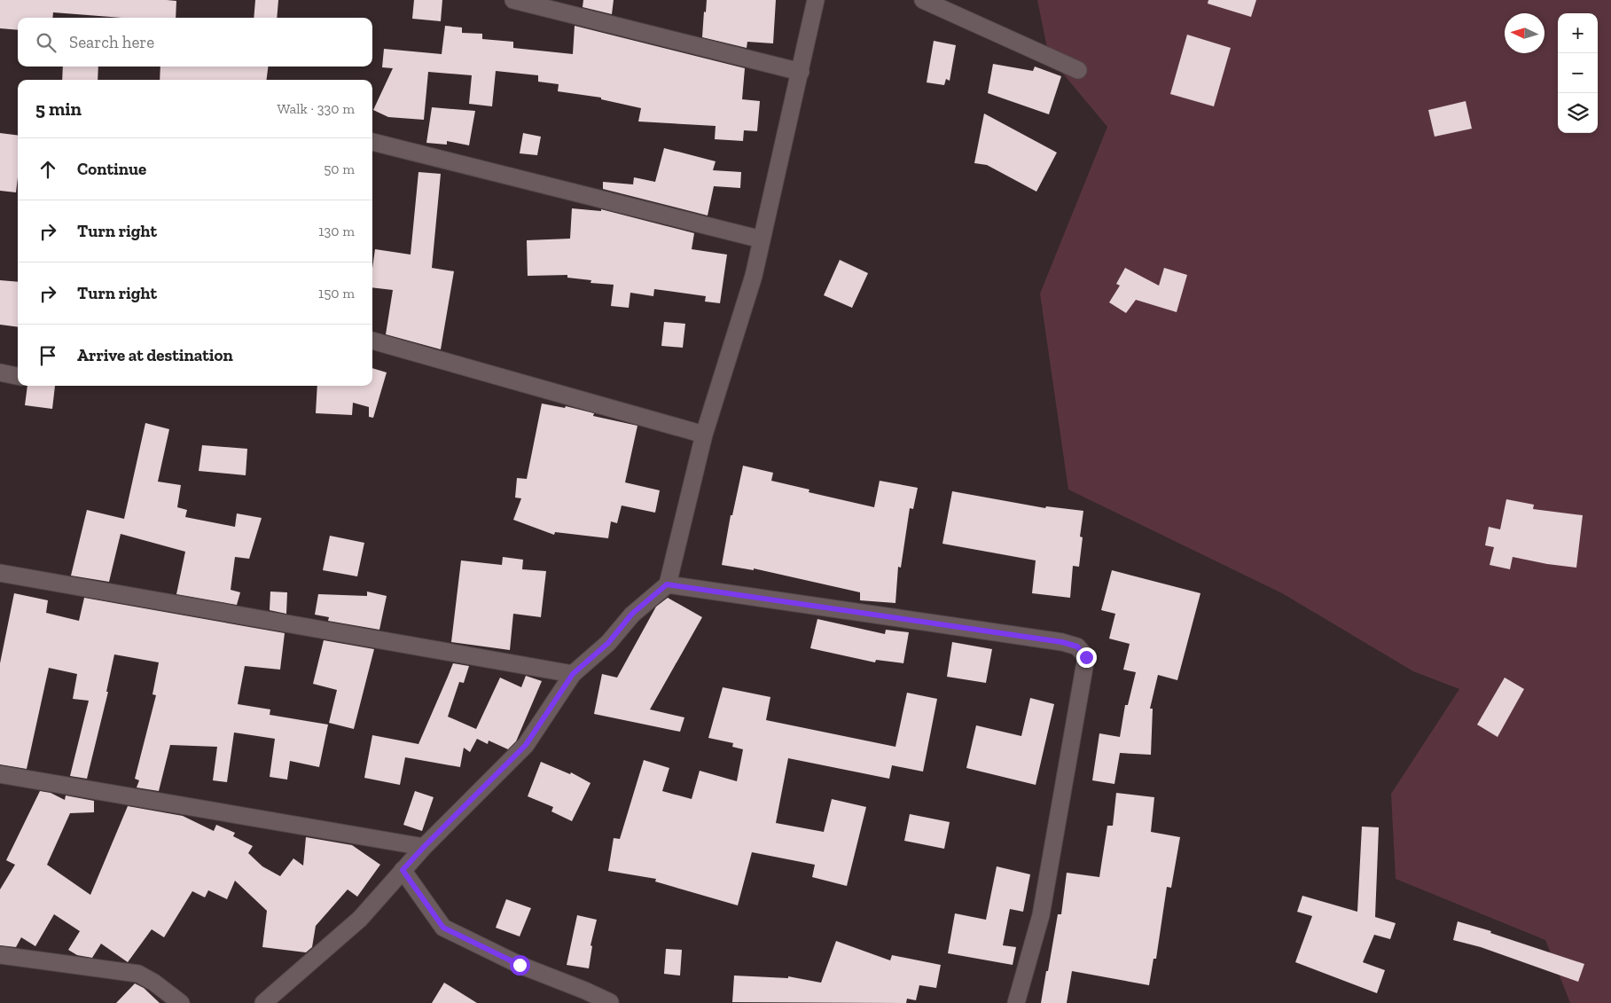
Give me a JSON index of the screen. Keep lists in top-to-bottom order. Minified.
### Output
{"north":"left","page":{"map_buttons":["+","−"],"search":"Search here","heading":["5 min","Walk · 330 m"],"list":[["Continue","50 m"],["Turn right","130 m"],["Turn right","150 m"],"Arrive at destination"]}}
